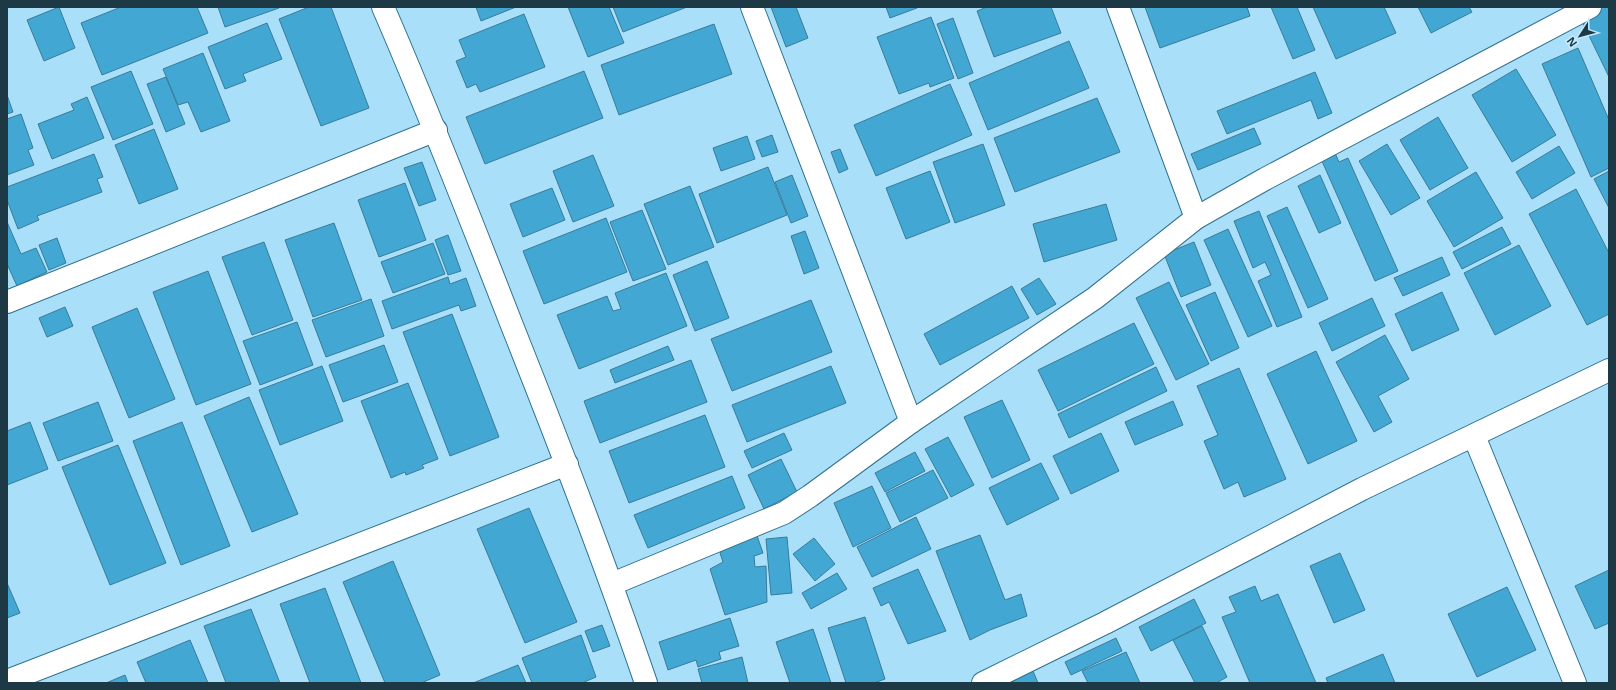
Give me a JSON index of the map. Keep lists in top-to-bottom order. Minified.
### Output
{"north":"bottom left"}
